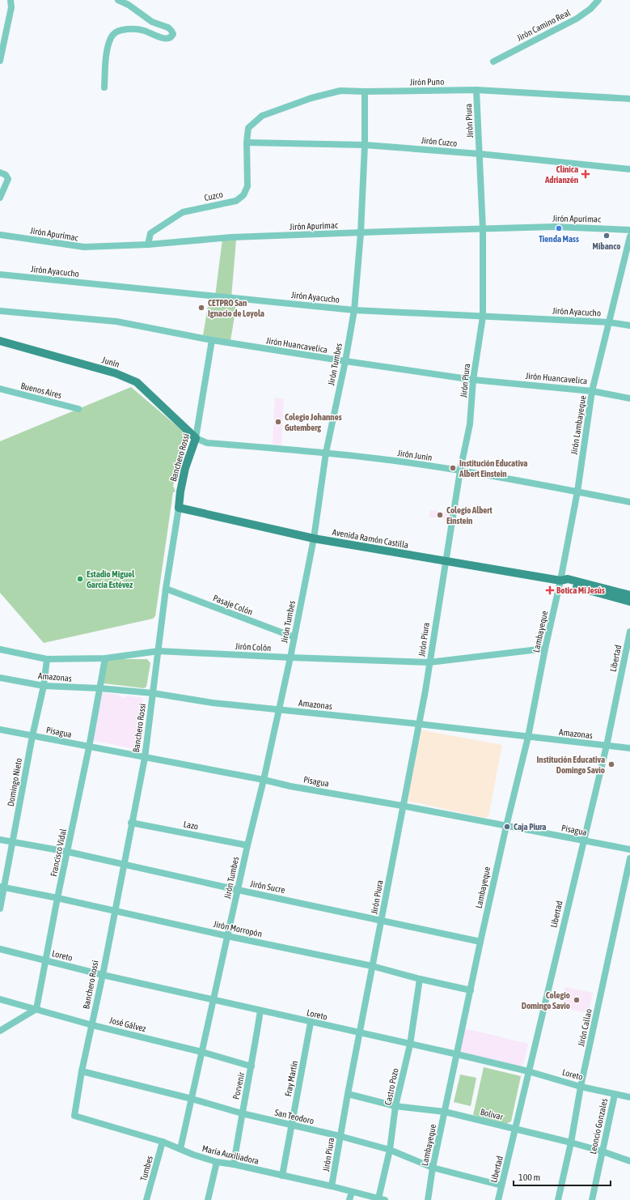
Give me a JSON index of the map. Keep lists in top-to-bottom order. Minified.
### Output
{"streets":{"main road":["Junín","Banchero Rossi","Avenida Ramón Castilla"],"street":["Jirón Camino Real","Jirón Puno","Jirón Piura","Jirón Cuzco","Cuzco","Jirón Apurímac","Jirón Ayacucho","Jirón Huancavelica","Jirón Tumbes","Buenos Aires","Jirón Lambayeque","Jirón Junín","Pasaje Colón","Lambayeque","Jirón Colón","Libertad","Amazonas","Pisagua","Domingo Nieto","Lazo","Francisco Vidal","Jirón Sucre","Jirón Morropón","Loreto","José Gálvez","Jirón Callao","Fray Martín","Porvenir","Castro Pozo","Bolivar","San Teodoro","Leoncio Gonzales","María Auxiliadora","Tumbes"]},"crossings":[["Jirón Puno","Jirón Piura"],["Jirón Puno","Jirón Cuzco"],["Jirón Puno","Cuzco"],["Jirón Puno","Jirón Tumbes"],["Jirón Piura","Jirón Cuzco"],["Jirón Piura","Jirón Apurímac"],["Jirón Piura","Jirón Ayacucho"],["Jirón Piura","Jirón Huancavelica"],["Jirón Piura","Jirón Junín"],["Jirón Piura","Avenida Ramón Castilla"],["Jirón Piura","Jirón Colón"],["Jirón Piura","Amazonas"],["Jirón Piura","Pisagua"],["Jirón Piura","Jirón Sucre"],["Jirón Piura","Jirón Morropón"],["Jirón Piura","Loreto"],["Jirón Piura","Bolivar"],["Jirón Piura","San Teodoro"],["Jirón Piura","María Auxiliadora"],["Jirón Cuzco","Cuzco"],["Jirón Cuzco","Jirón Tumbes"],["Cuzco","Jirón Apurímac"],["Jirón Apurímac","Jirón Tumbes"],["Jirón Ayacucho","Jirón Tumbes"],["Jirón Ayacucho","Jirón Lambayeque"],["Jirón Huancavelica","Jirón Tumbes"],["Jirón Huancavelica","Jirón Lambayeque"],["Jirón Huancavelica","Banchero Rossi"],["Junín","Jirón Junín"],["Junín","Banchero Rossi"],["Jirón Tumbes","Jirón Junín"],["Jirón Tumbes","Avenida Ramón Castilla"],["Jirón Tumbes","Pasaje Colón"],["Jirón Tumbes","Jirón Colón"],["Jirón Tumbes","Amazonas"],["Jirón Tumbes","Pisagua"],["Jirón Tumbes","Lazo"],["Jirón Tumbes","Jirón Sucre"],["Jirón Tumbes","Jirón Morropón"],["Jirón Tumbes","Loreto"],["Jirón Tumbes","José Gálvez"],["Jirón Tumbes","San Teodoro"],["Jirón Tumbes","María Auxiliadora"],["Jirón Lambayeque","Jirón Junín"],["Jirón Lambayeque","Avenida Ramón Castilla"],["Jirón Lambayeque","Lambayeque"],["Jirón Junín","Banchero Rossi"],["Banchero Rossi","Avenida Ramón Castilla"],["Banchero Rossi","Pasaje Colón"],["Banchero Rossi","Jirón Colón"],["Banchero Rossi","Amazonas"],["Banchero Rossi","Pisagua"],["Banchero Rossi","Lazo"],["Banchero Rossi","Jirón Sucre"],["Banchero Rossi","Jirón Morropón"],["Banchero Rossi","Loreto"],["Banchero Rossi","José Gálvez"],["Banchero Rossi","San Teodoro"],["Banchero Rossi","María Auxiliadora"],["Avenida Ramón Castilla","Lambayeque"],["Lambayeque","Jirón Colón"],["Lambayeque","Amazonas"],["Lambayeque","Pisagua"],["Lambayeque","Jirón Sucre"],["Lambayeque","Jirón Morropón"],["Lambayeque","Loreto"],["Lambayeque","Bolivar"],["Lambayeque","San Teodoro"],["Jirón Colón","Domingo Nieto"],["Jirón Colón","Francisco Vidal"],["Libertad","Amazonas"],["Libertad","Pisagua"],["Libertad","Loreto"],["Libertad","Bolivar"],["Libertad","San Teodoro"],["Amazonas","Domingo Nieto"],["Amazonas","Francisco Vidal"],["Pisagua","Domingo Nieto"],["Pisagua","Francisco Vidal"],["Domingo Nieto","Jirón Sucre"],["Domingo Nieto","Jirón Morropón"],["Francisco Vidal","Jirón Sucre"],["Francisco Vidal","Jirón Morropón"],["Francisco Vidal","Loreto"],["Francisco Vidal","José Gálvez"],["Jirón Morropón","Castro Pozo"],["Loreto","Jirón Callao"],["Loreto","Fray Martín"],["Loreto","Porvenir"],["Loreto","Castro Pozo"],["Loreto","Leoncio Gonzales"],["José Gálvez","Porvenir"],["Jirón Callao","Bolivar"],["Fray Martín","San Teodoro"],["Fray Martín","María Auxiliadora"],["Porvenir","San Teodoro"],["Porvenir","María Auxiliadora"],["Castro Pozo","Bolivar"],["Castro Pozo","San Teodoro"],["Castro Pozo","María Auxiliadora"],["Bolivar","Leoncio Gonzales"],["María Auxiliadora","Tumbes"]],"places":{"health":["Clínica Adrianzén","Botica Mi Jesús"],"other":["Tienda Mass","Mibanco","CETPRO San Ignacio de Loyola","Colegio Johannes Gutemberg","Institución Educativa Albert Einstein","Colegio Albert Einstein","Estadio Miguel García Estévez","Institución Educativa Domingo Savio","Caja Piura","Colegio Domingo Savio"]},"scale_bar":"100 m"}
